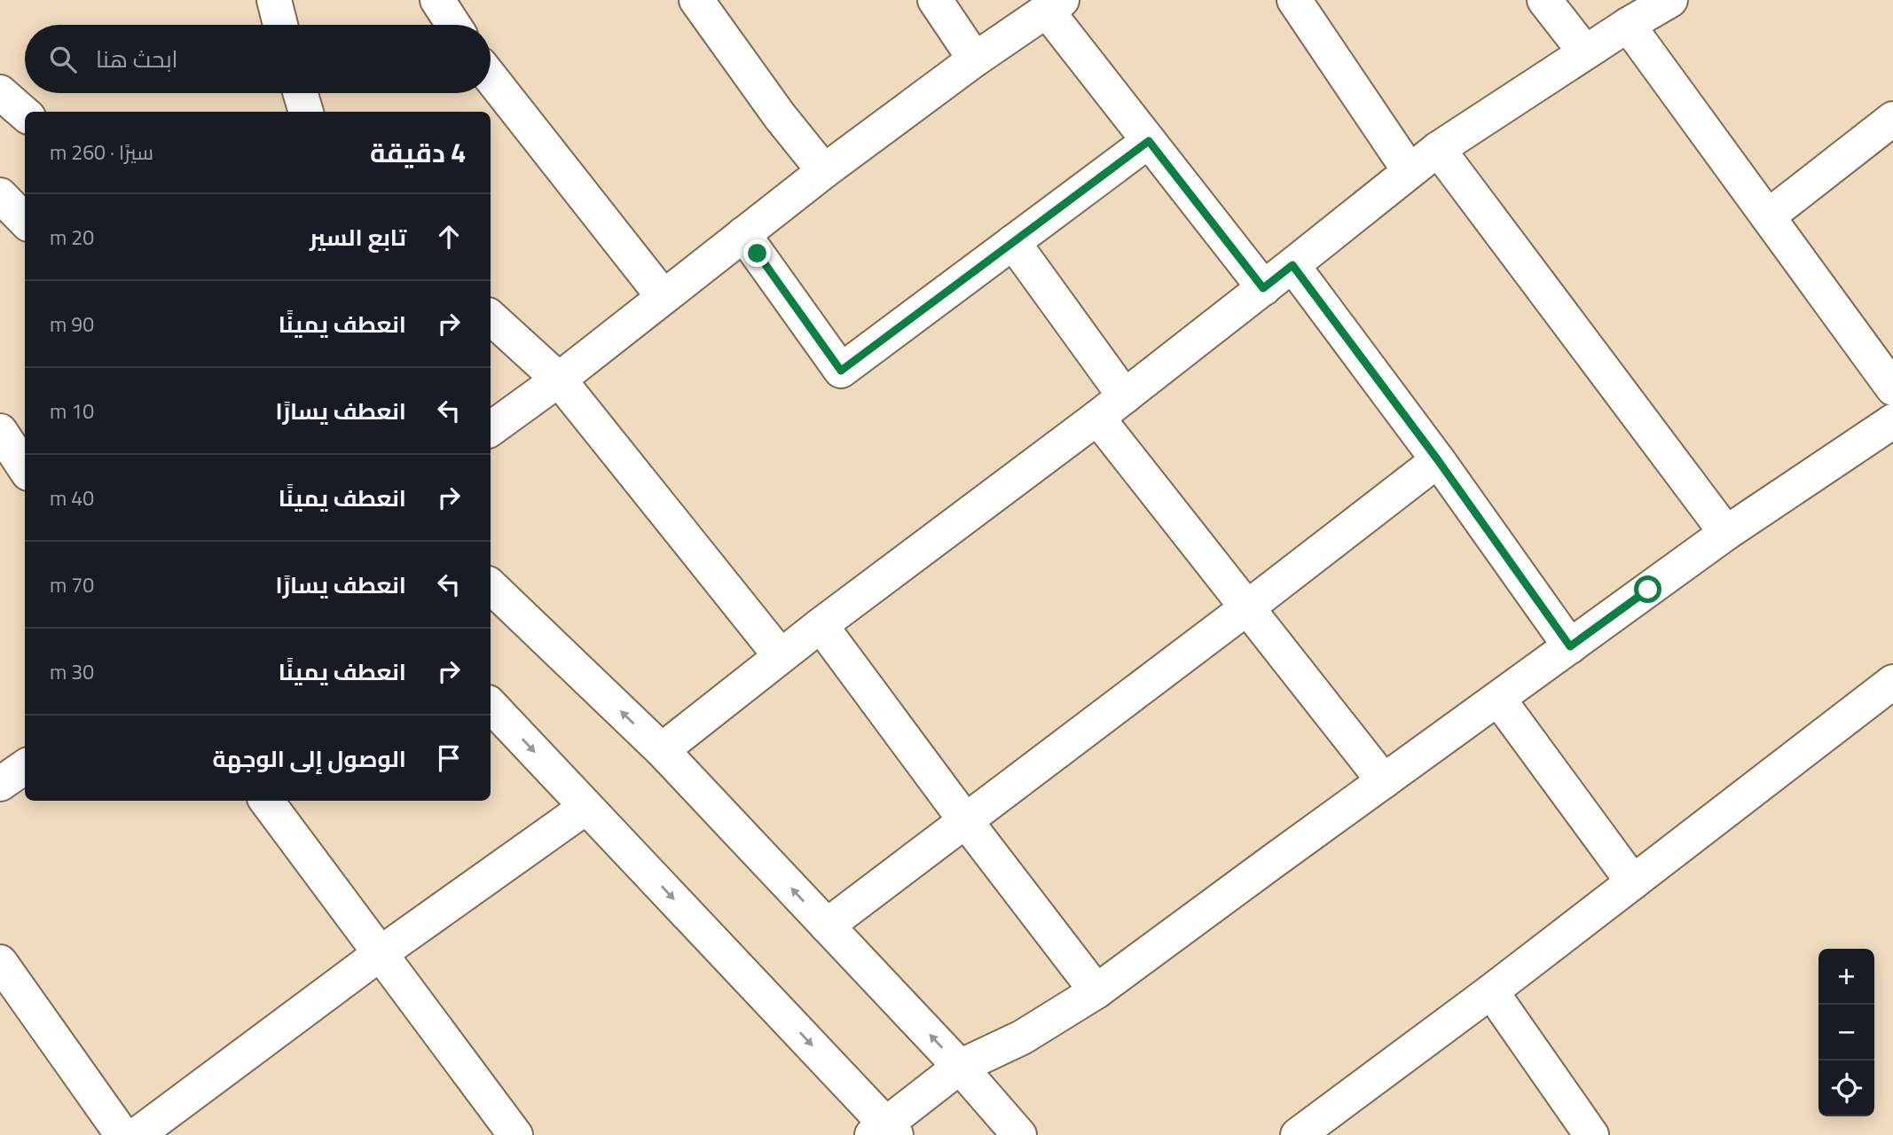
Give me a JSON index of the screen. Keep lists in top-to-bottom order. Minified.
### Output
{"page":{"search":"ابحث هنا","heading":["4 دقيقة","سيرًا · 260 m"],"list":[["تابع السير","20 m"],["انعطف يمينًا","90 m"],["انعطف يسارًا","10 m"],["انعطف يمينًا","40 m"],["انعطف يسارًا","70 m"],["انعطف يمينًا","30 m"],"الوصول إلى الوجهة"],"map_buttons":["+","−"]}}
